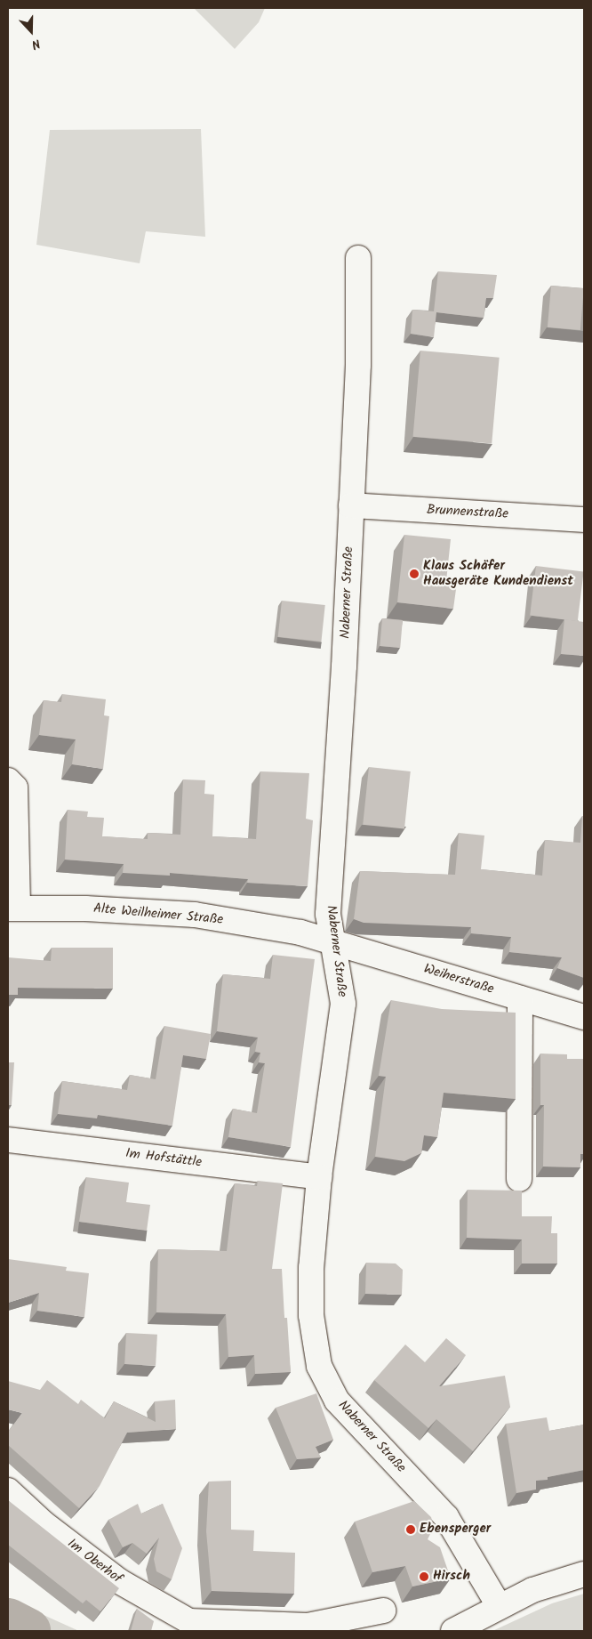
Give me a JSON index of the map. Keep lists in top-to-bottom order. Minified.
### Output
{"streets":{"street":["Brunnenstraße","Naberner Straße","Alte Weilheimer Straße","Weiherstraße","Im Hofstättle","Im Oberhof"]},"crossings":[["Brunnenstraße","Naberner Straße"],["Naberner Straße","Alte Weilheimer Straße"],["Naberner Straße","Weiherstraße"],["Naberner Straße","Im Hofstättle"],["Alte Weilheimer Straße","Weiherstraße"]],"places":["Klaus Schäfer Hausgeräte Kundendienst","Ebensperger","Hirsch"],"north":"bottom"}
